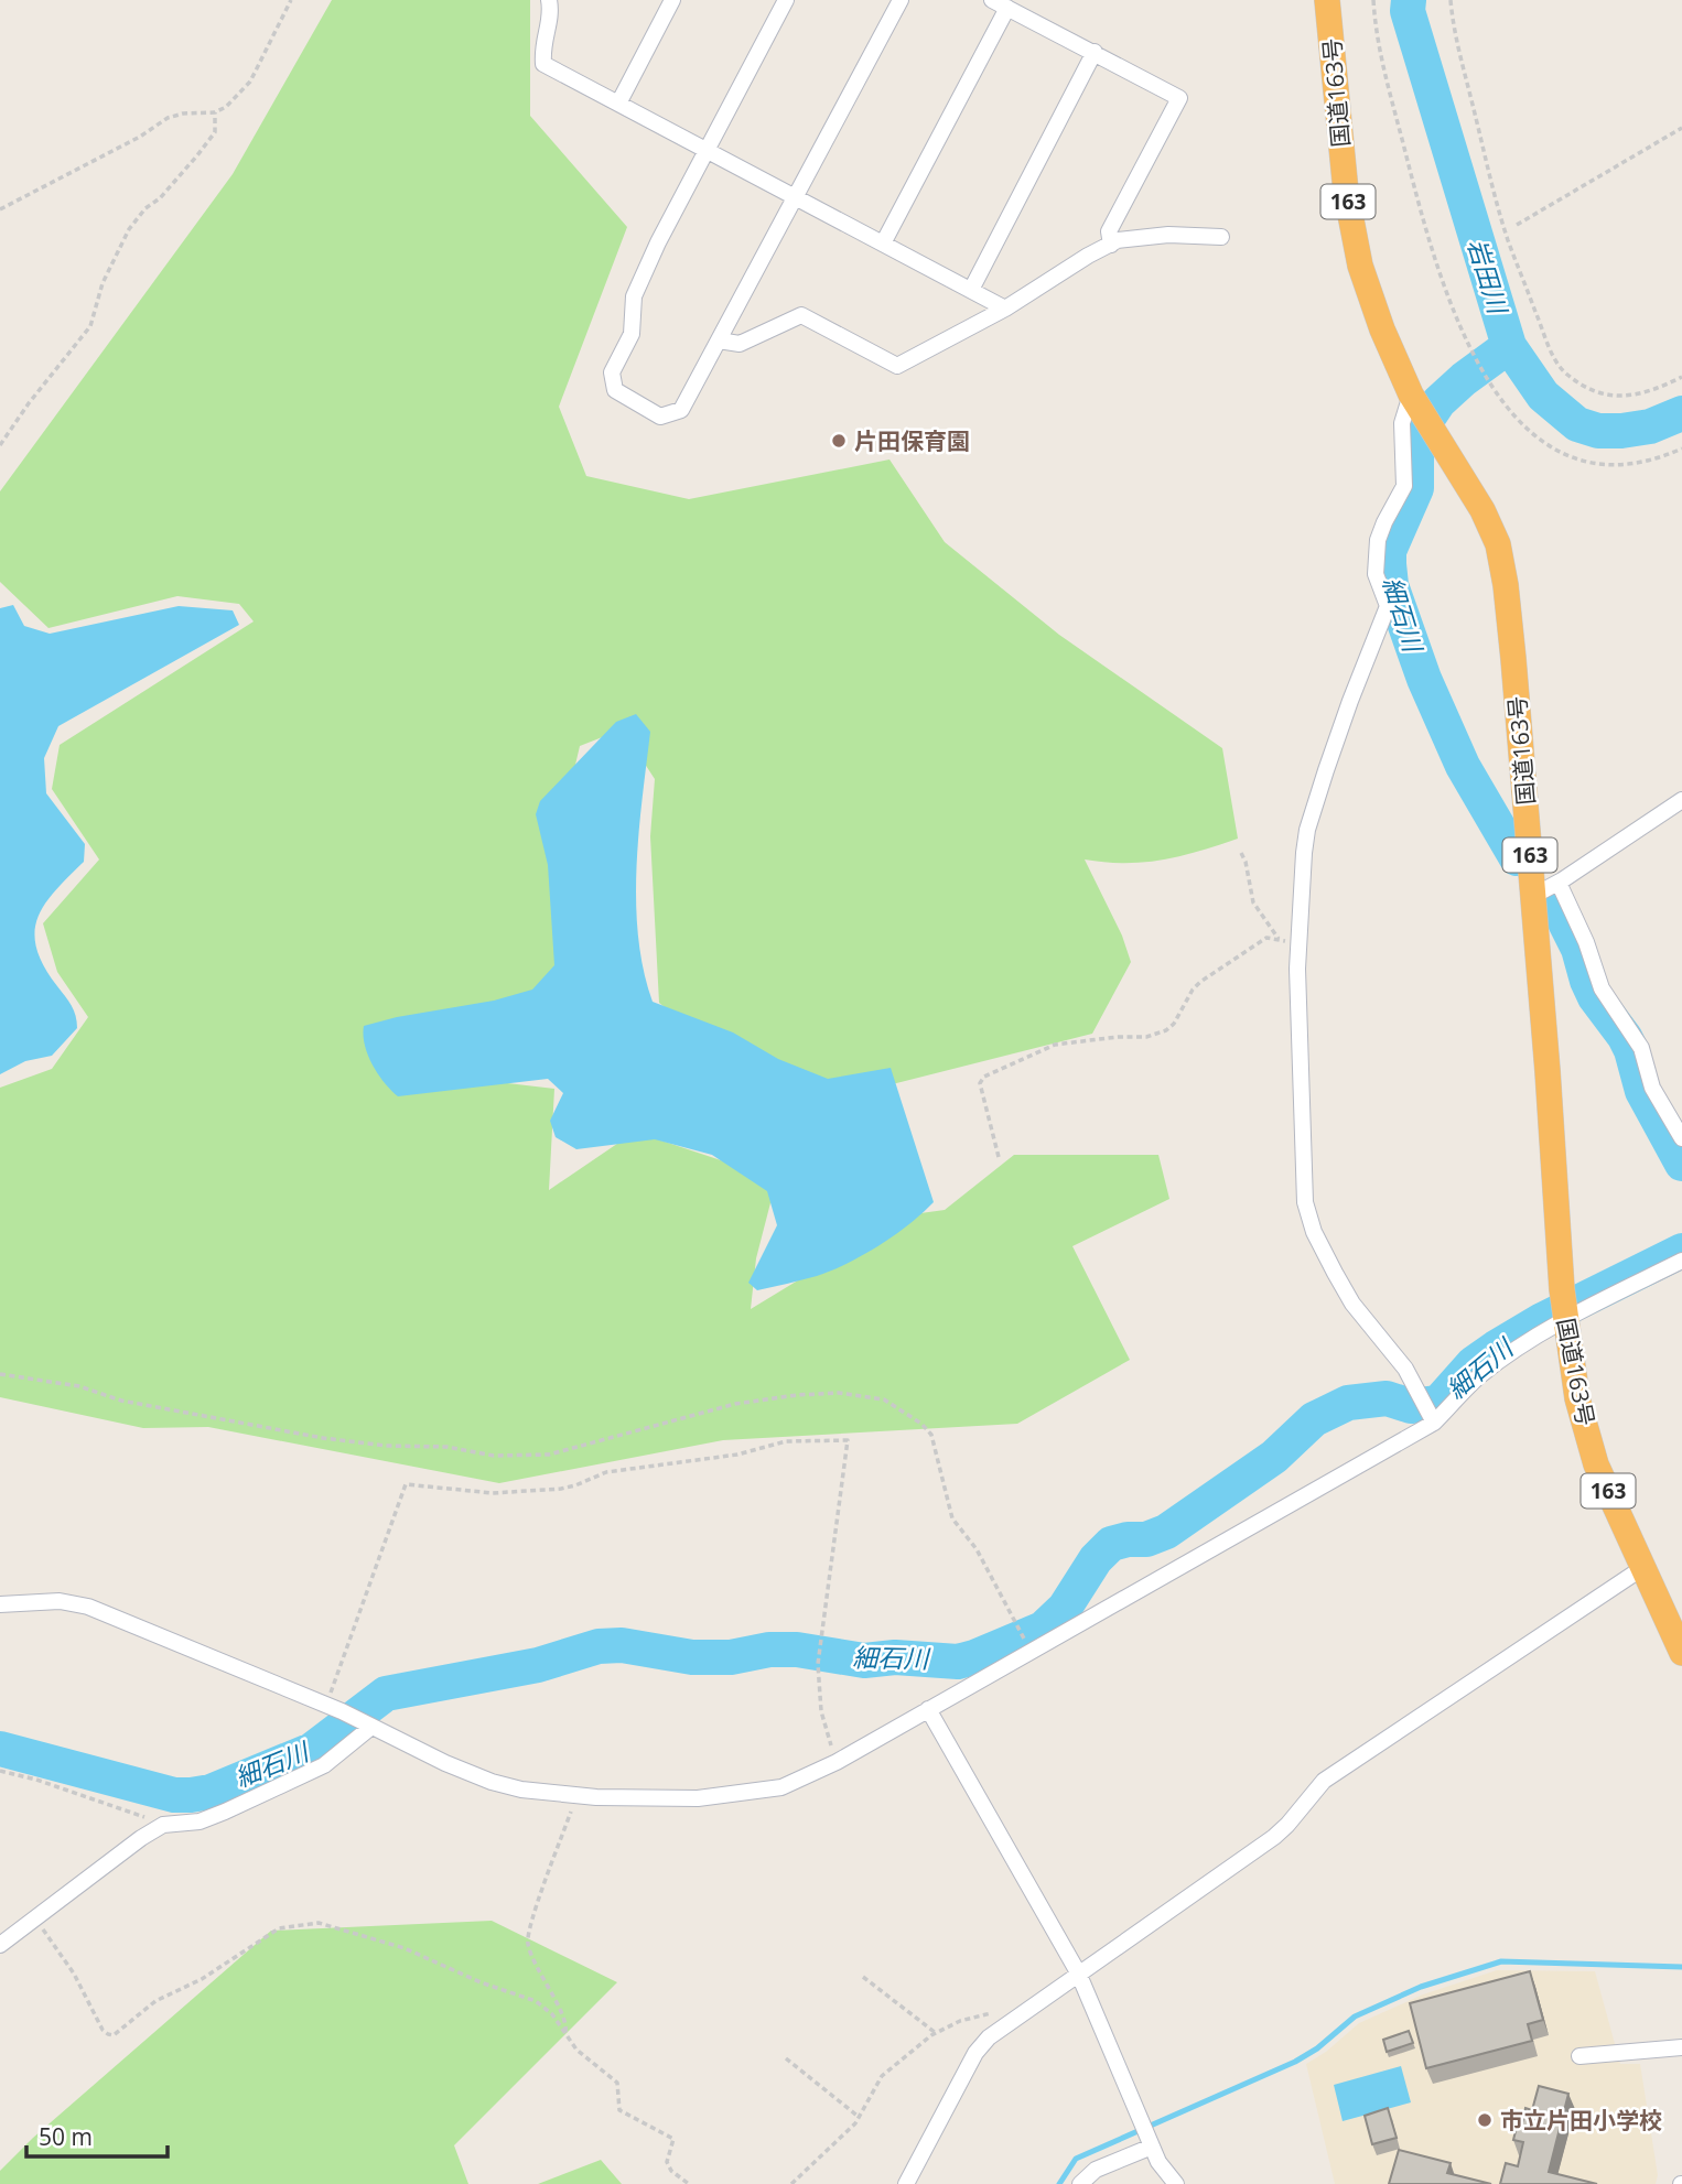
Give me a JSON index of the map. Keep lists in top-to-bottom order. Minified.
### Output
{"streets":{"highway":["国道163号","163"]},"water":["岩田川","細石川"],"places":["片田保育園","市立片田小学校"],"scale_bar":"50 m"}
